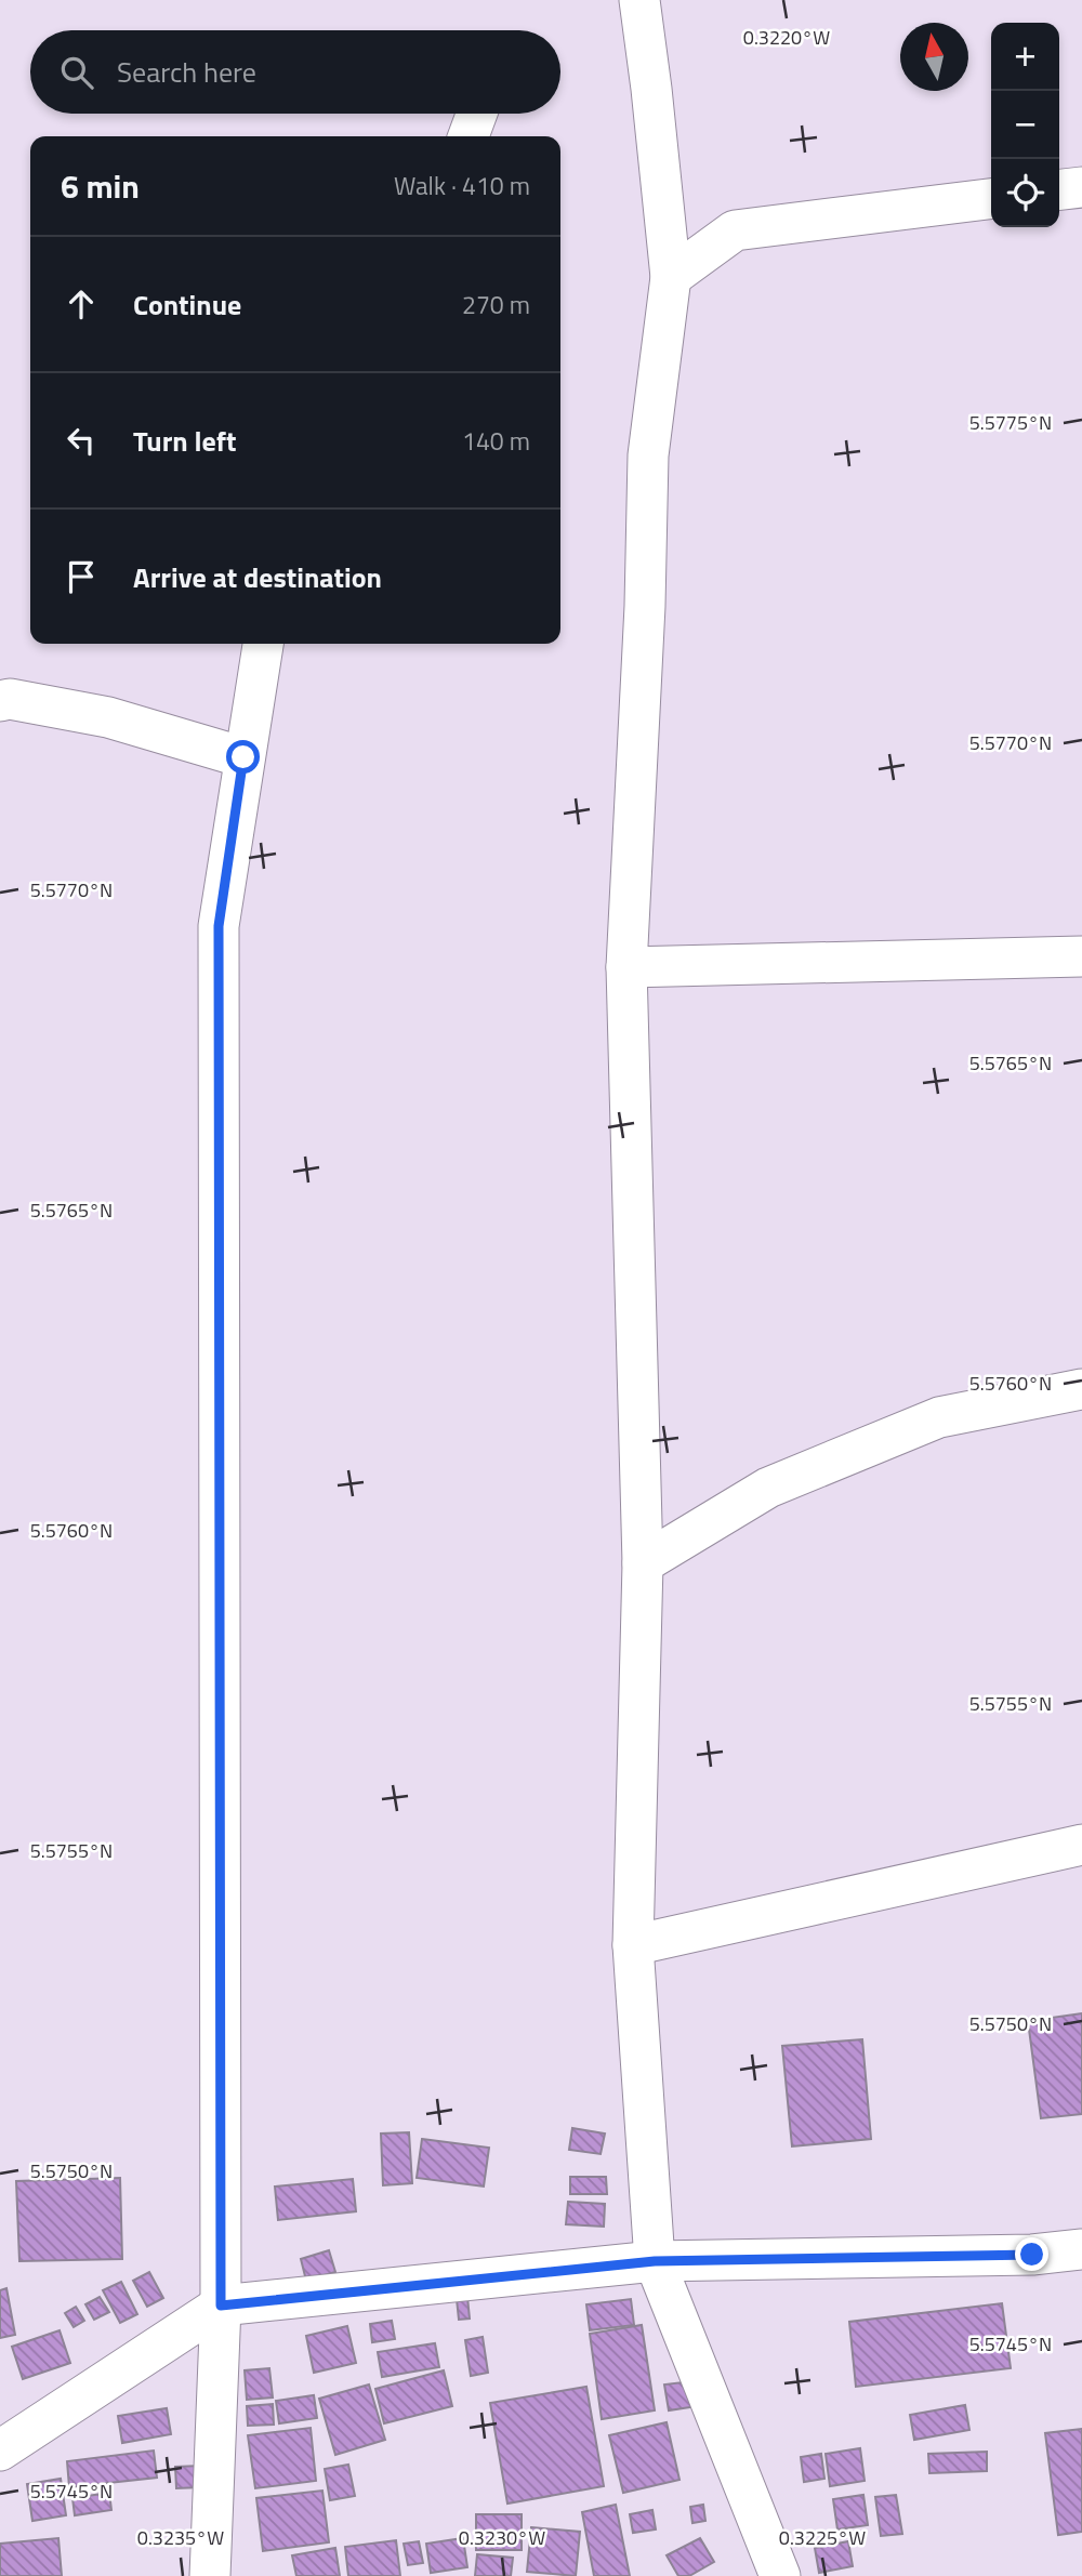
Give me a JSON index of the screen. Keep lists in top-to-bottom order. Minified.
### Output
{"north":"top","page":{"map_buttons":["+","−"],"search":"Search here","heading":["6 min","Walk · 410 m"],"list":[["Continue","270 m"],["Turn left","140 m"],"Arrive at destination"]},"coordinates":["0.3220°W","5.5775°N","5.5770°N","5.5765°N","5.5760°N","5.5755°N","5.5750°N","5.5745°N","0.3235°W","0.3230°W","0.3225°W"]}
